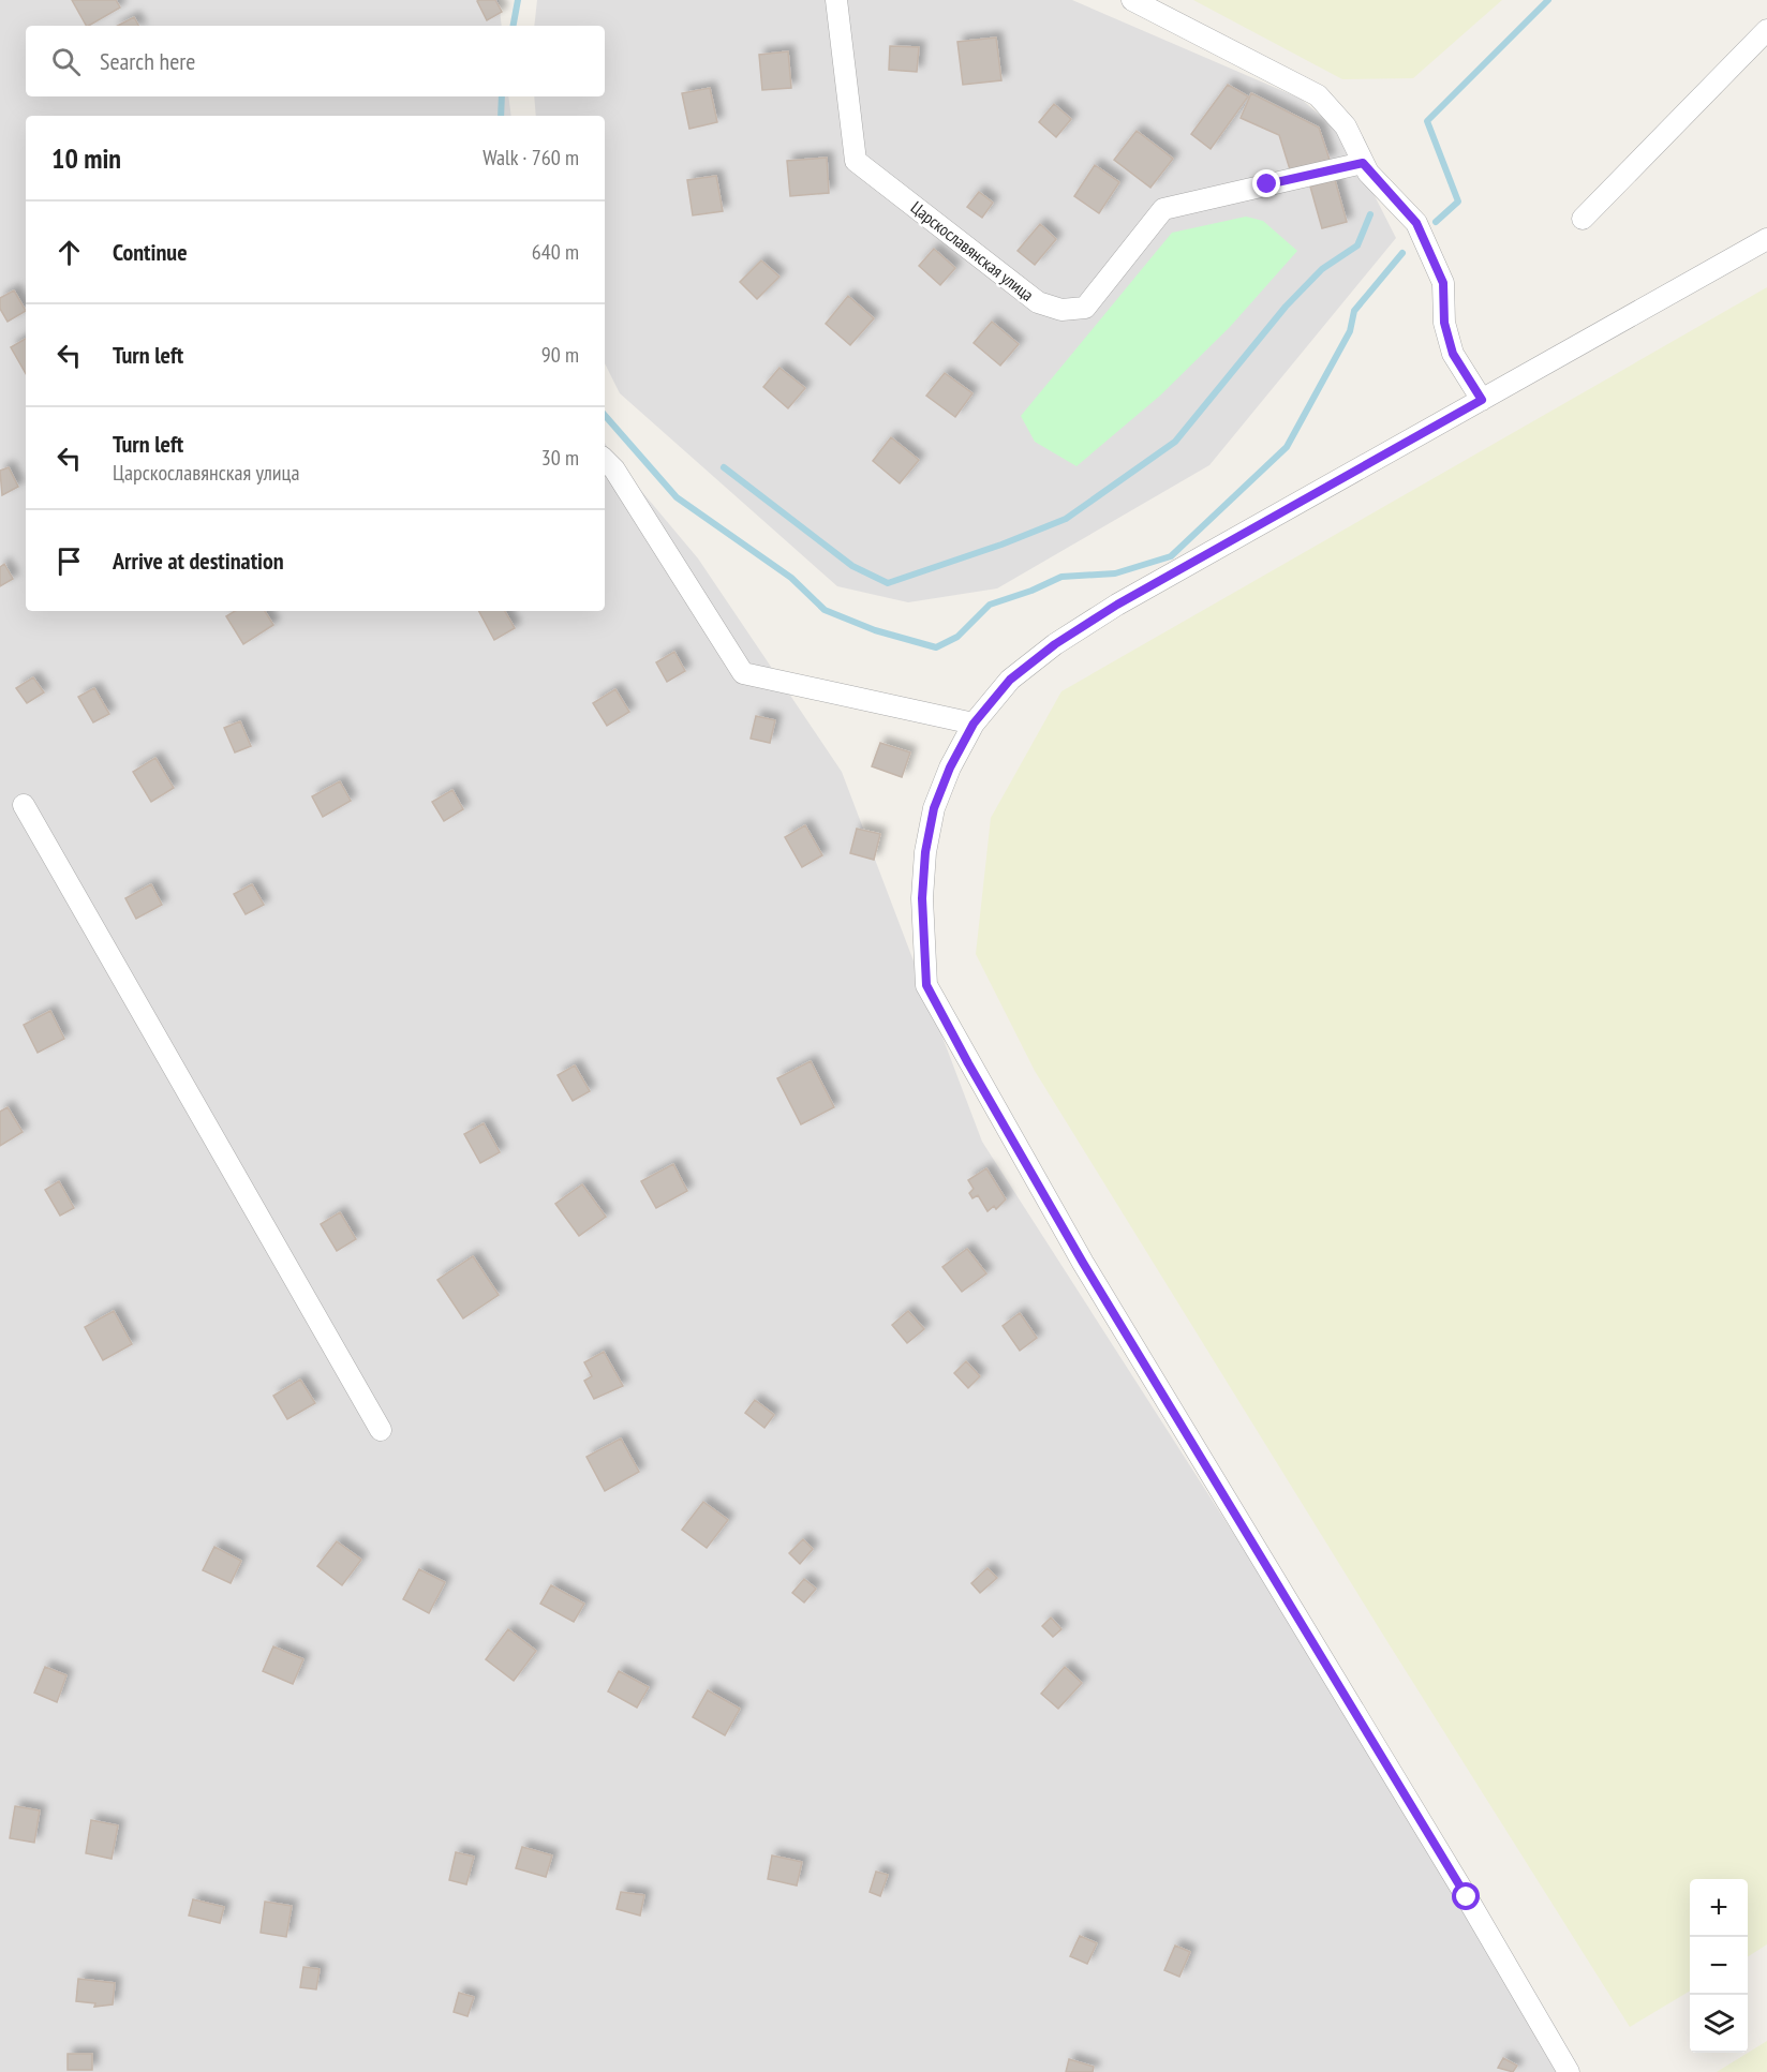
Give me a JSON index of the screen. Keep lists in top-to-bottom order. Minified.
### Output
{"streets":{"street":["Царскославянская улица"]},"page":{"search":"Search here","heading":["10 min","Walk · 760 m"],"list":[["Continue","640 m"],["Turn left","90 m"],["Turn left","Царскославянская улица","30 m"],"Arrive at destination"],"map_buttons":["+","−"]}}
